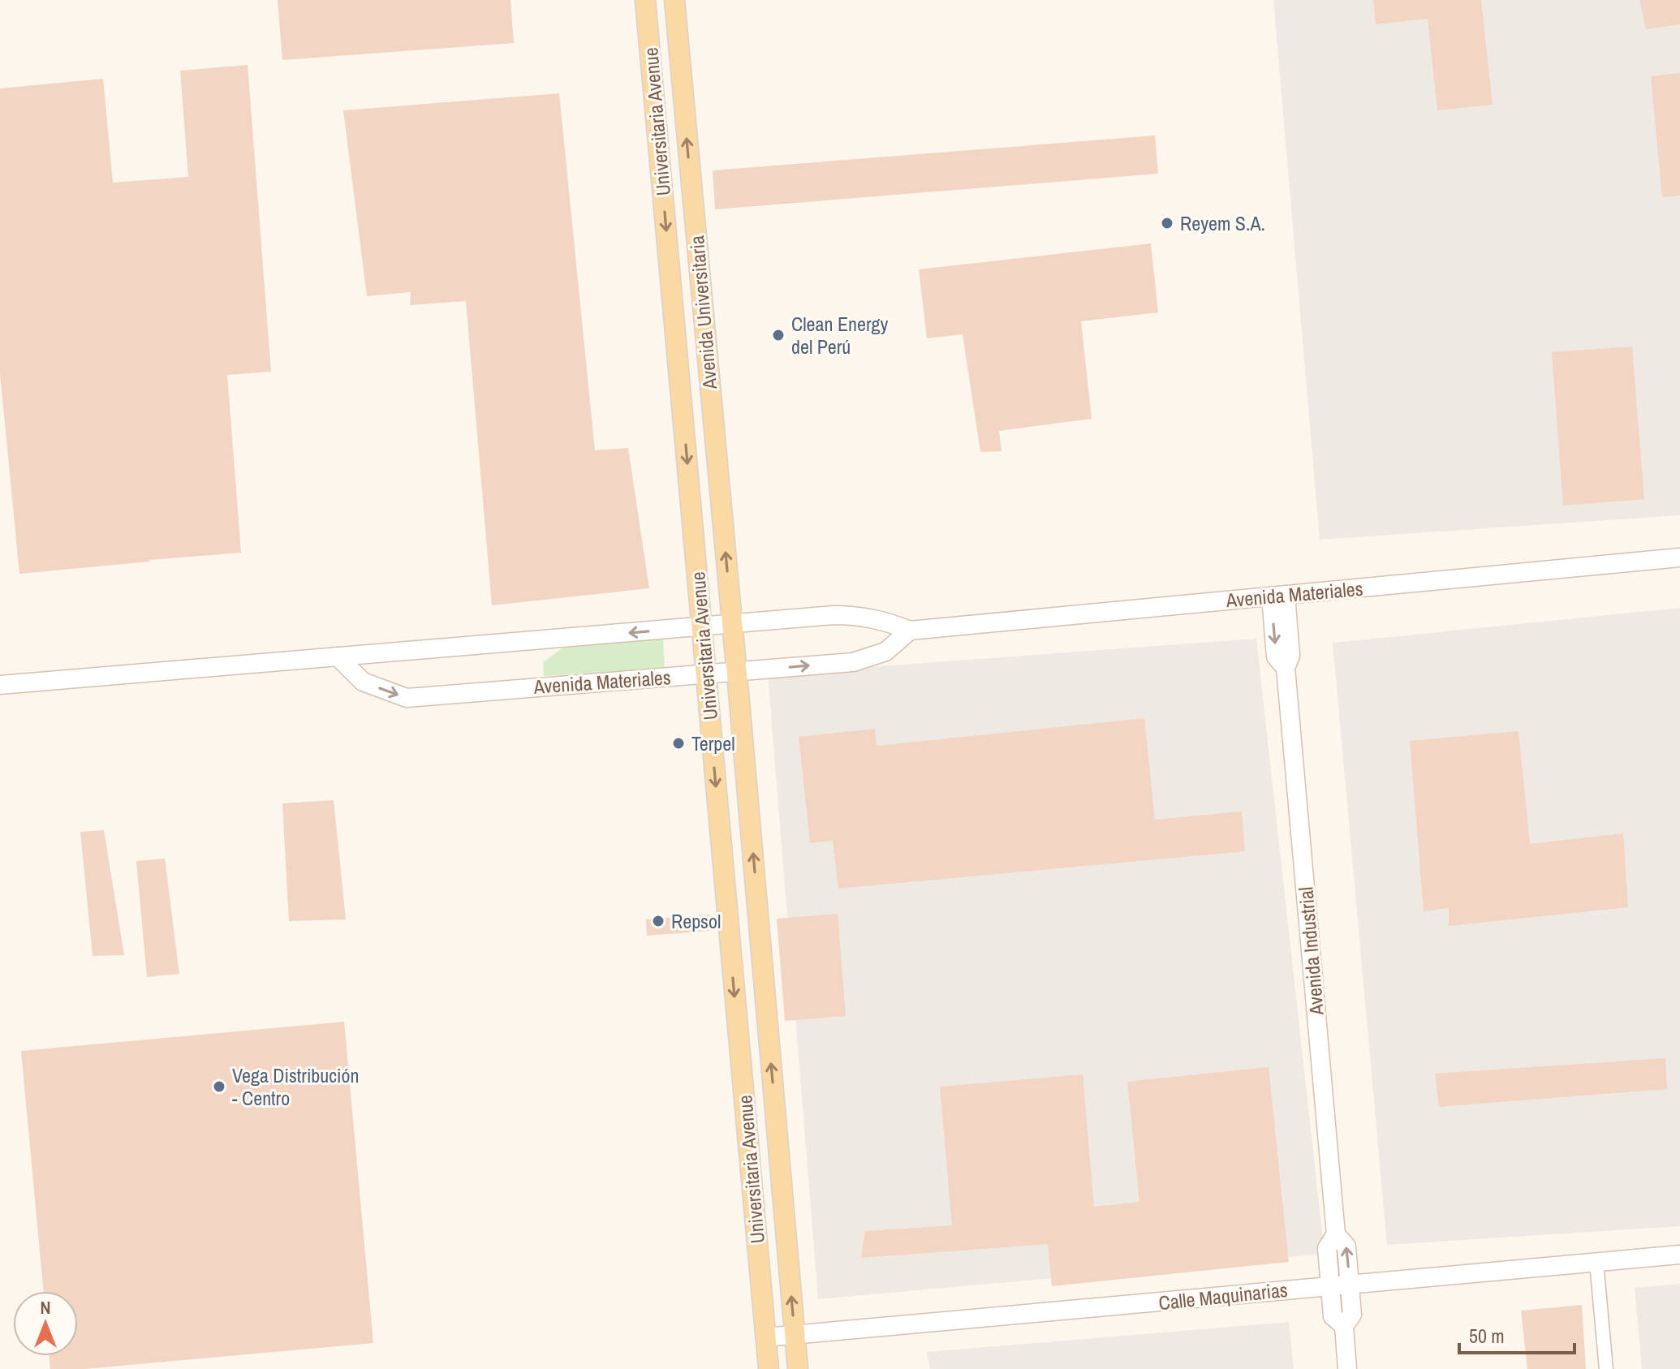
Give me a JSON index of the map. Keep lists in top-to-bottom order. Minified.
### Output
{"streets":{"main road":["Universitaria Avenue","Avenida Universitaria"],"street":["Avenida Materiales","Avenida Industrial","Calle Maquinarias"]},"crossings":[["Universitaria Avenue","Avenida Universitaria"],["Universitaria Avenue","Avenida Materiales"],["Universitaria Avenue","Calle Maquinarias"],["Avenida Universitaria","Avenida Materiales"],["Avenida Materiales","Avenida Industrial"],["Avenida Industrial","Calle Maquinarias"]],"one_way":["Avenida Universitaria"],"places":["Reyem S.A.","Clean Energy del Perú","Terpel","Repsol","Vega Distribución - Centro"],"scale_bar":"50 m","north":"top"}
